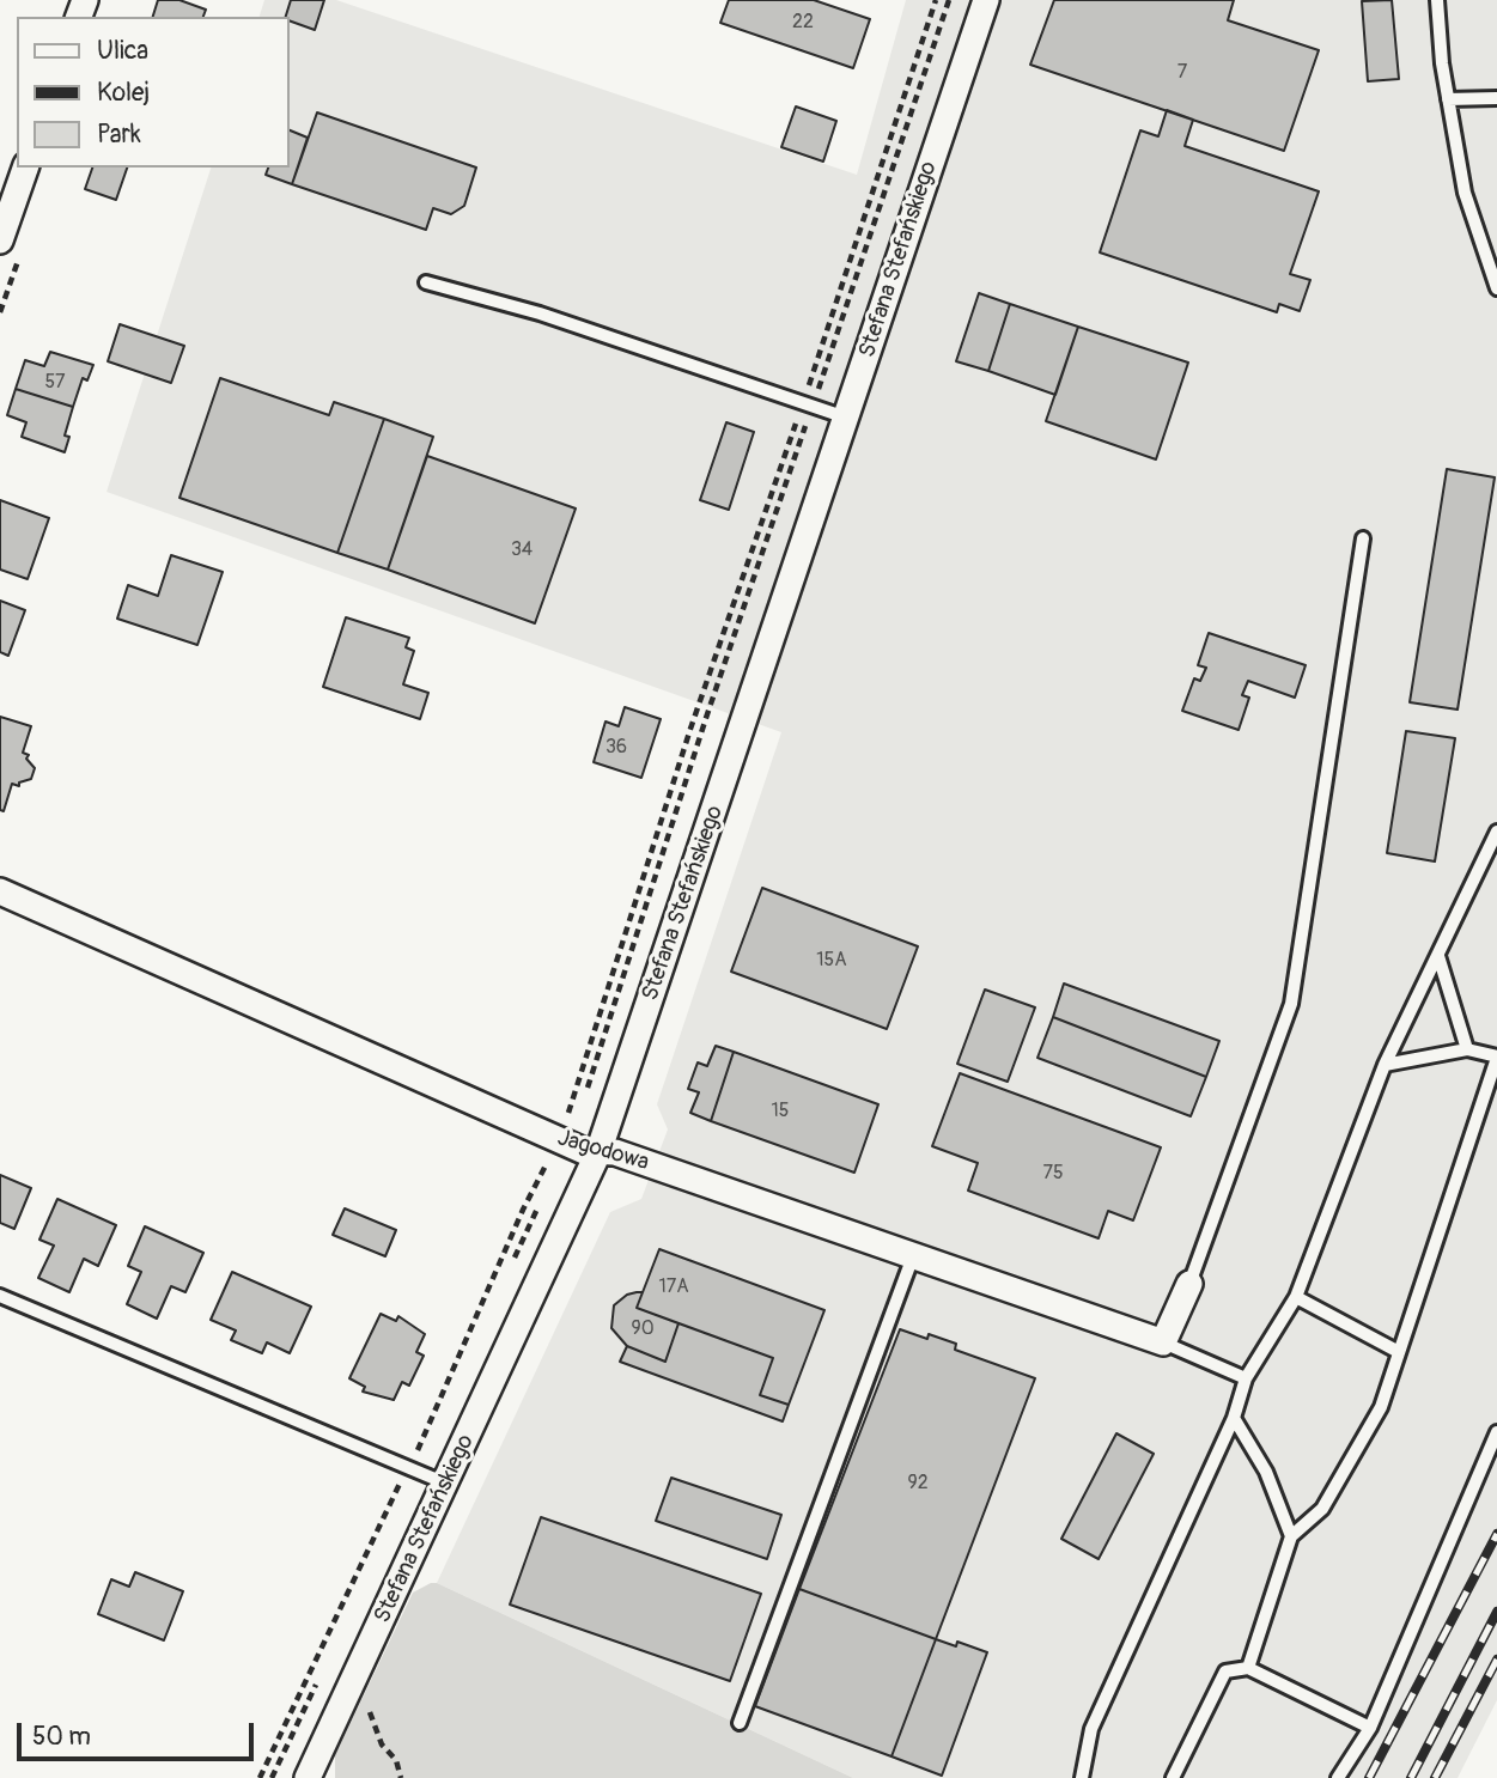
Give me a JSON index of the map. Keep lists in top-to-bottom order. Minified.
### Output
{"streets":{"street":["Stefana Stefańskiego","Jagodowa"]},"crossings":[["Stefana Stefańskiego","Jagodowa"]],"house_numbers":["22","7","57","34","36","15A","15","75","17A","90","92"],"legend":["Ulica","Kolej","Park"],"scale_bar":"50 m"}
